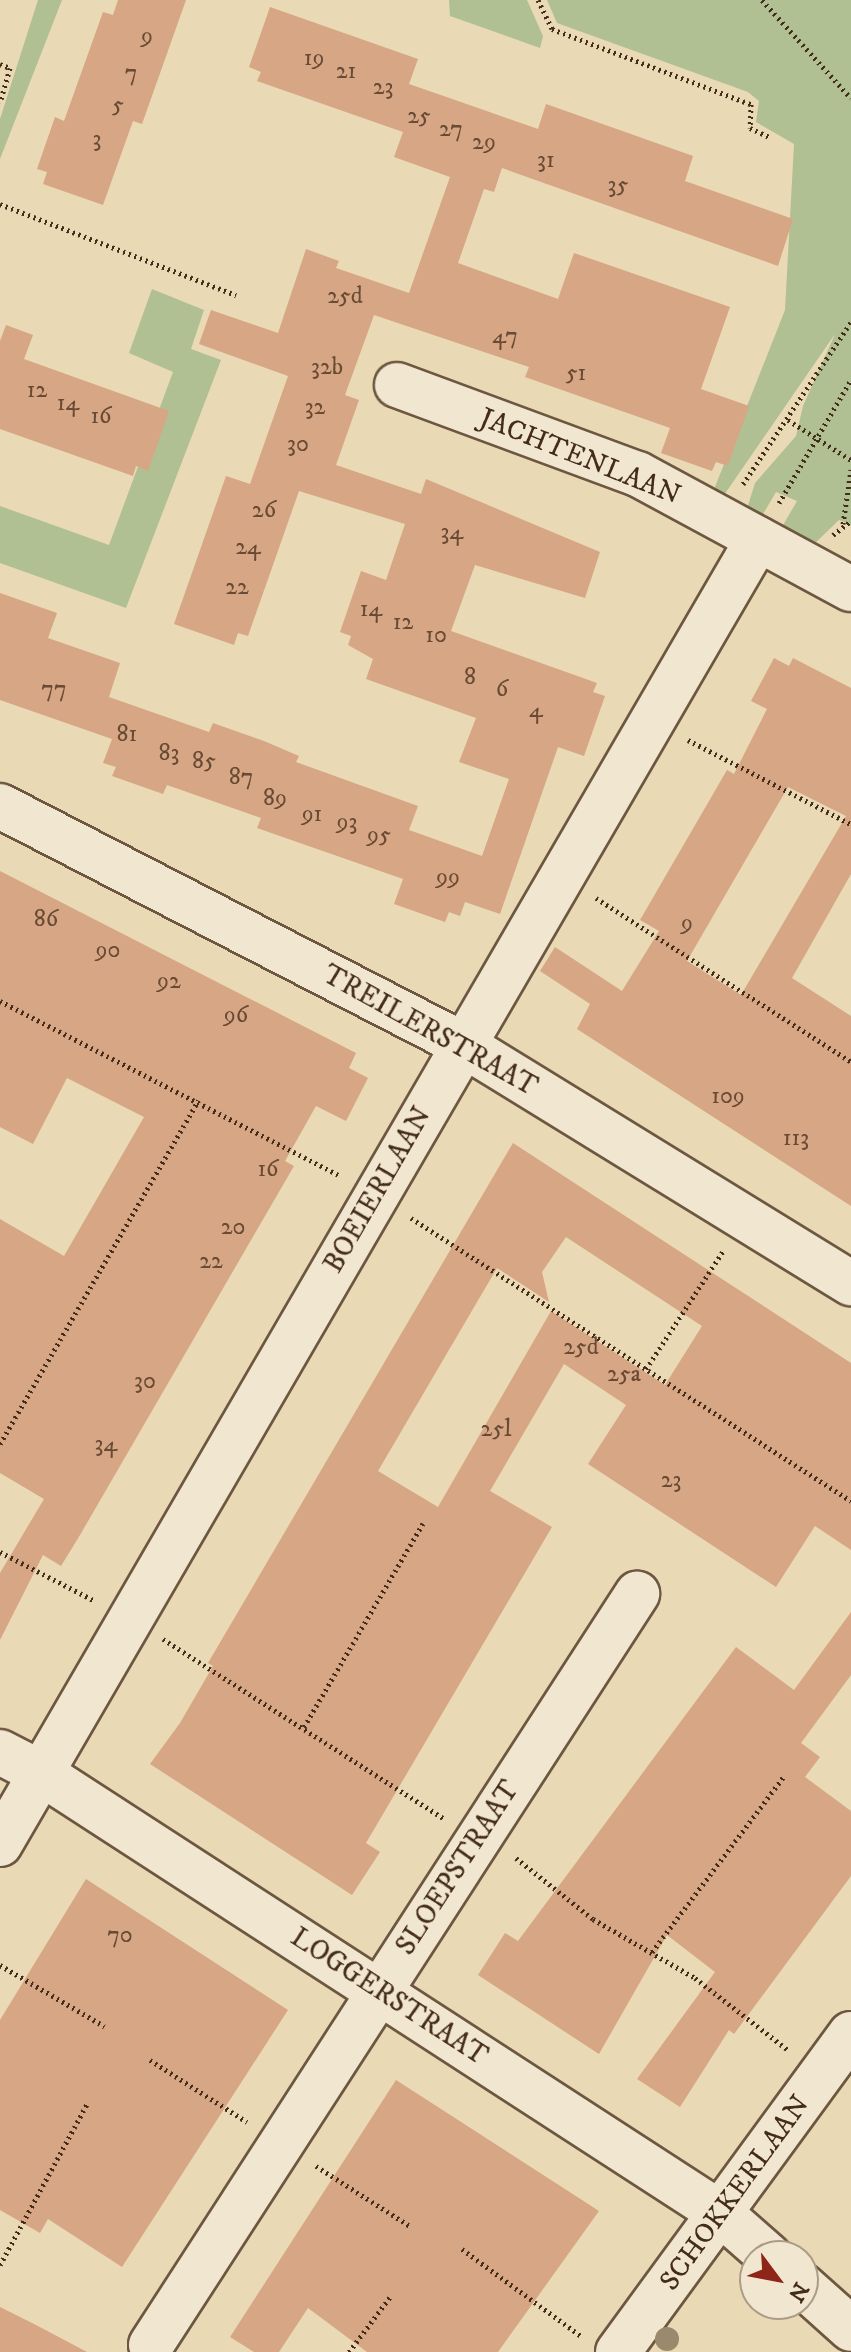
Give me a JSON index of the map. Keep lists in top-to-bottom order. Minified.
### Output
{"streets":{"street":["JACHTENLAAN","TREILERSTRAAT","BOEIERLAAN","SLOEPSTRAAT","LOGGERSTRAAT","SCHOKKERLAAN"]},"crossings":[["JACHTENLAAN","BOEIERLAAN"],["TREILERSTRAAT","BOEIERLAAN"],["BOEIERLAAN","LOGGERSTRAAT"],["SLOEPSTRAAT","LOGGERSTRAAT"],["LOGGERSTRAAT","SCHOKKERLAAN"]],"house_numbers":["9","19","21","7","23","5","25","27","3","29","31","35","25d","47","32b","51","12","14","32","16","30","26","34","24","22","14","12","10","8","77","6","4","81","83","85","87","89","91","93","95","99","86","9","90","92","96","109","113","16","20","22","25d","25a","30","25l","34","23","70"],"north":"bottom right"}
